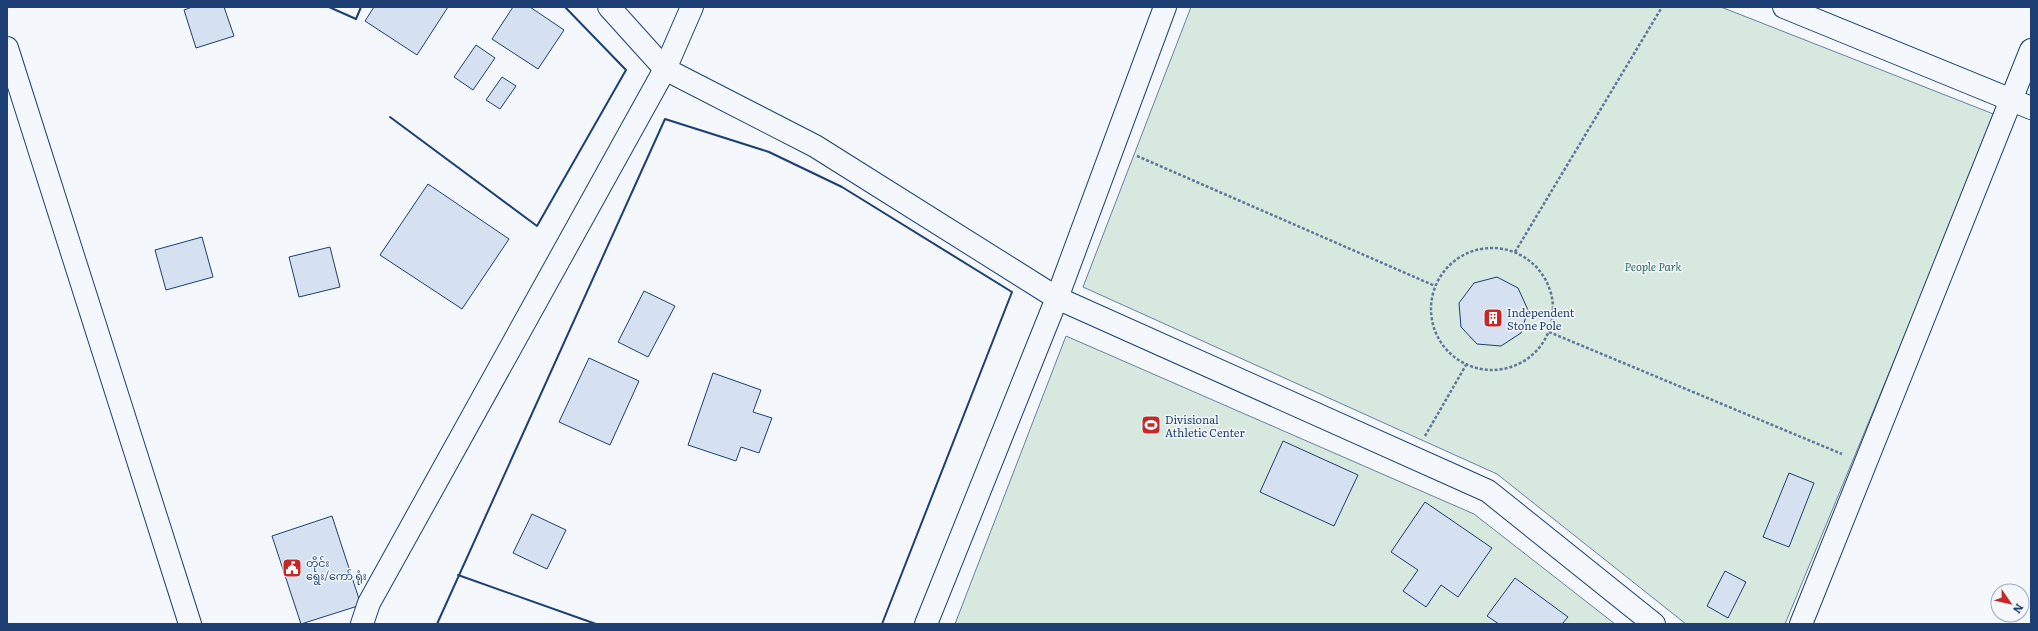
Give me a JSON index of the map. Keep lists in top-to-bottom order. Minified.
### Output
{"parks":["People Park"],"places":{"building":["Independent Stone Pole"],"sports":["Divisional Athletic Center"],"public building":["တိုင်း ရွေး/ကော် ရုံး"]},"north":"bottom right"}
